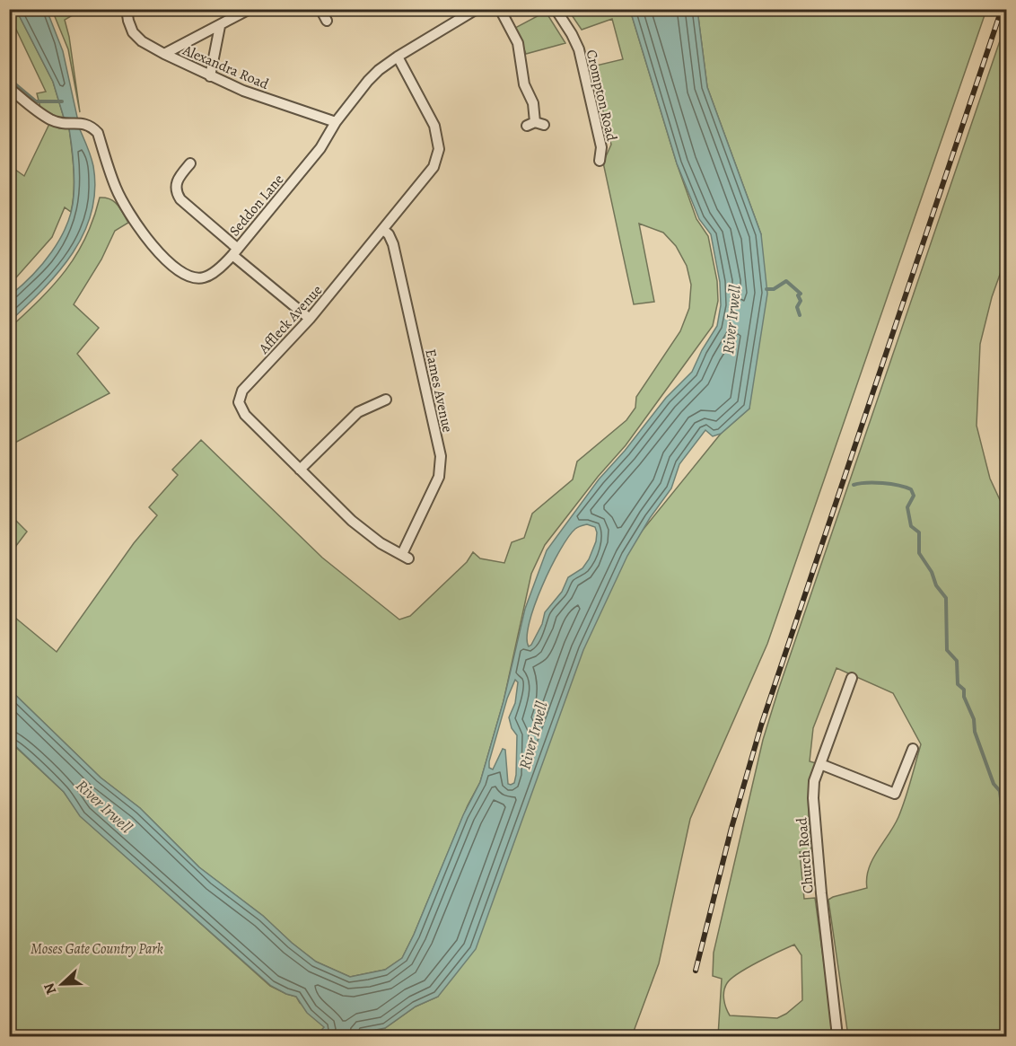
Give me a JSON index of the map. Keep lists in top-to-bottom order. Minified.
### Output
{"streets":{"street":["Alexandra Road","Crompton Road","Seddon Lane","Affleck Avenue","Eames Avenue","Church Road"]},"crossings":[["Alexandra Road","Seddon Lane"],["Seddon Lane","Affleck Avenue"],["Affleck Avenue","Eames Avenue"]],"water":["River Irwell"],"parks":["Moses Gate Country Park"],"north":"left"}
